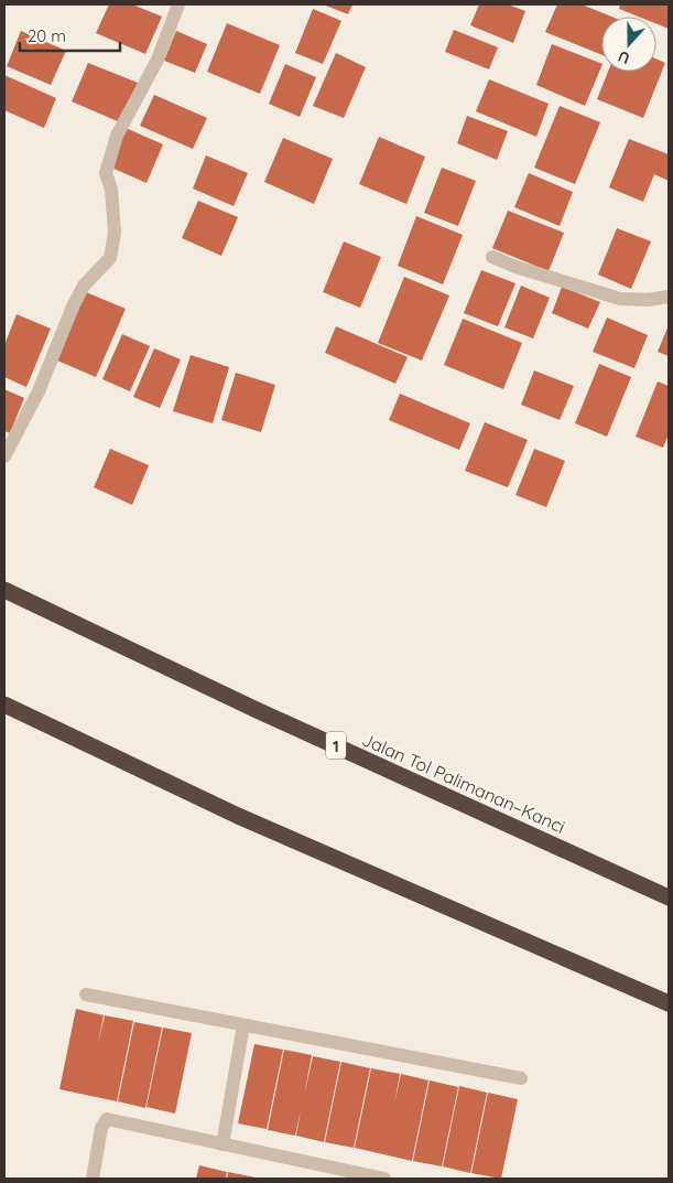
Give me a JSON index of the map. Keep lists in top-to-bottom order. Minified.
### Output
{"streets":{"highway":["1","Jalan Tol Palimanan–Kanci"]},"scale_bar":"20 m","north":"bottom"}
